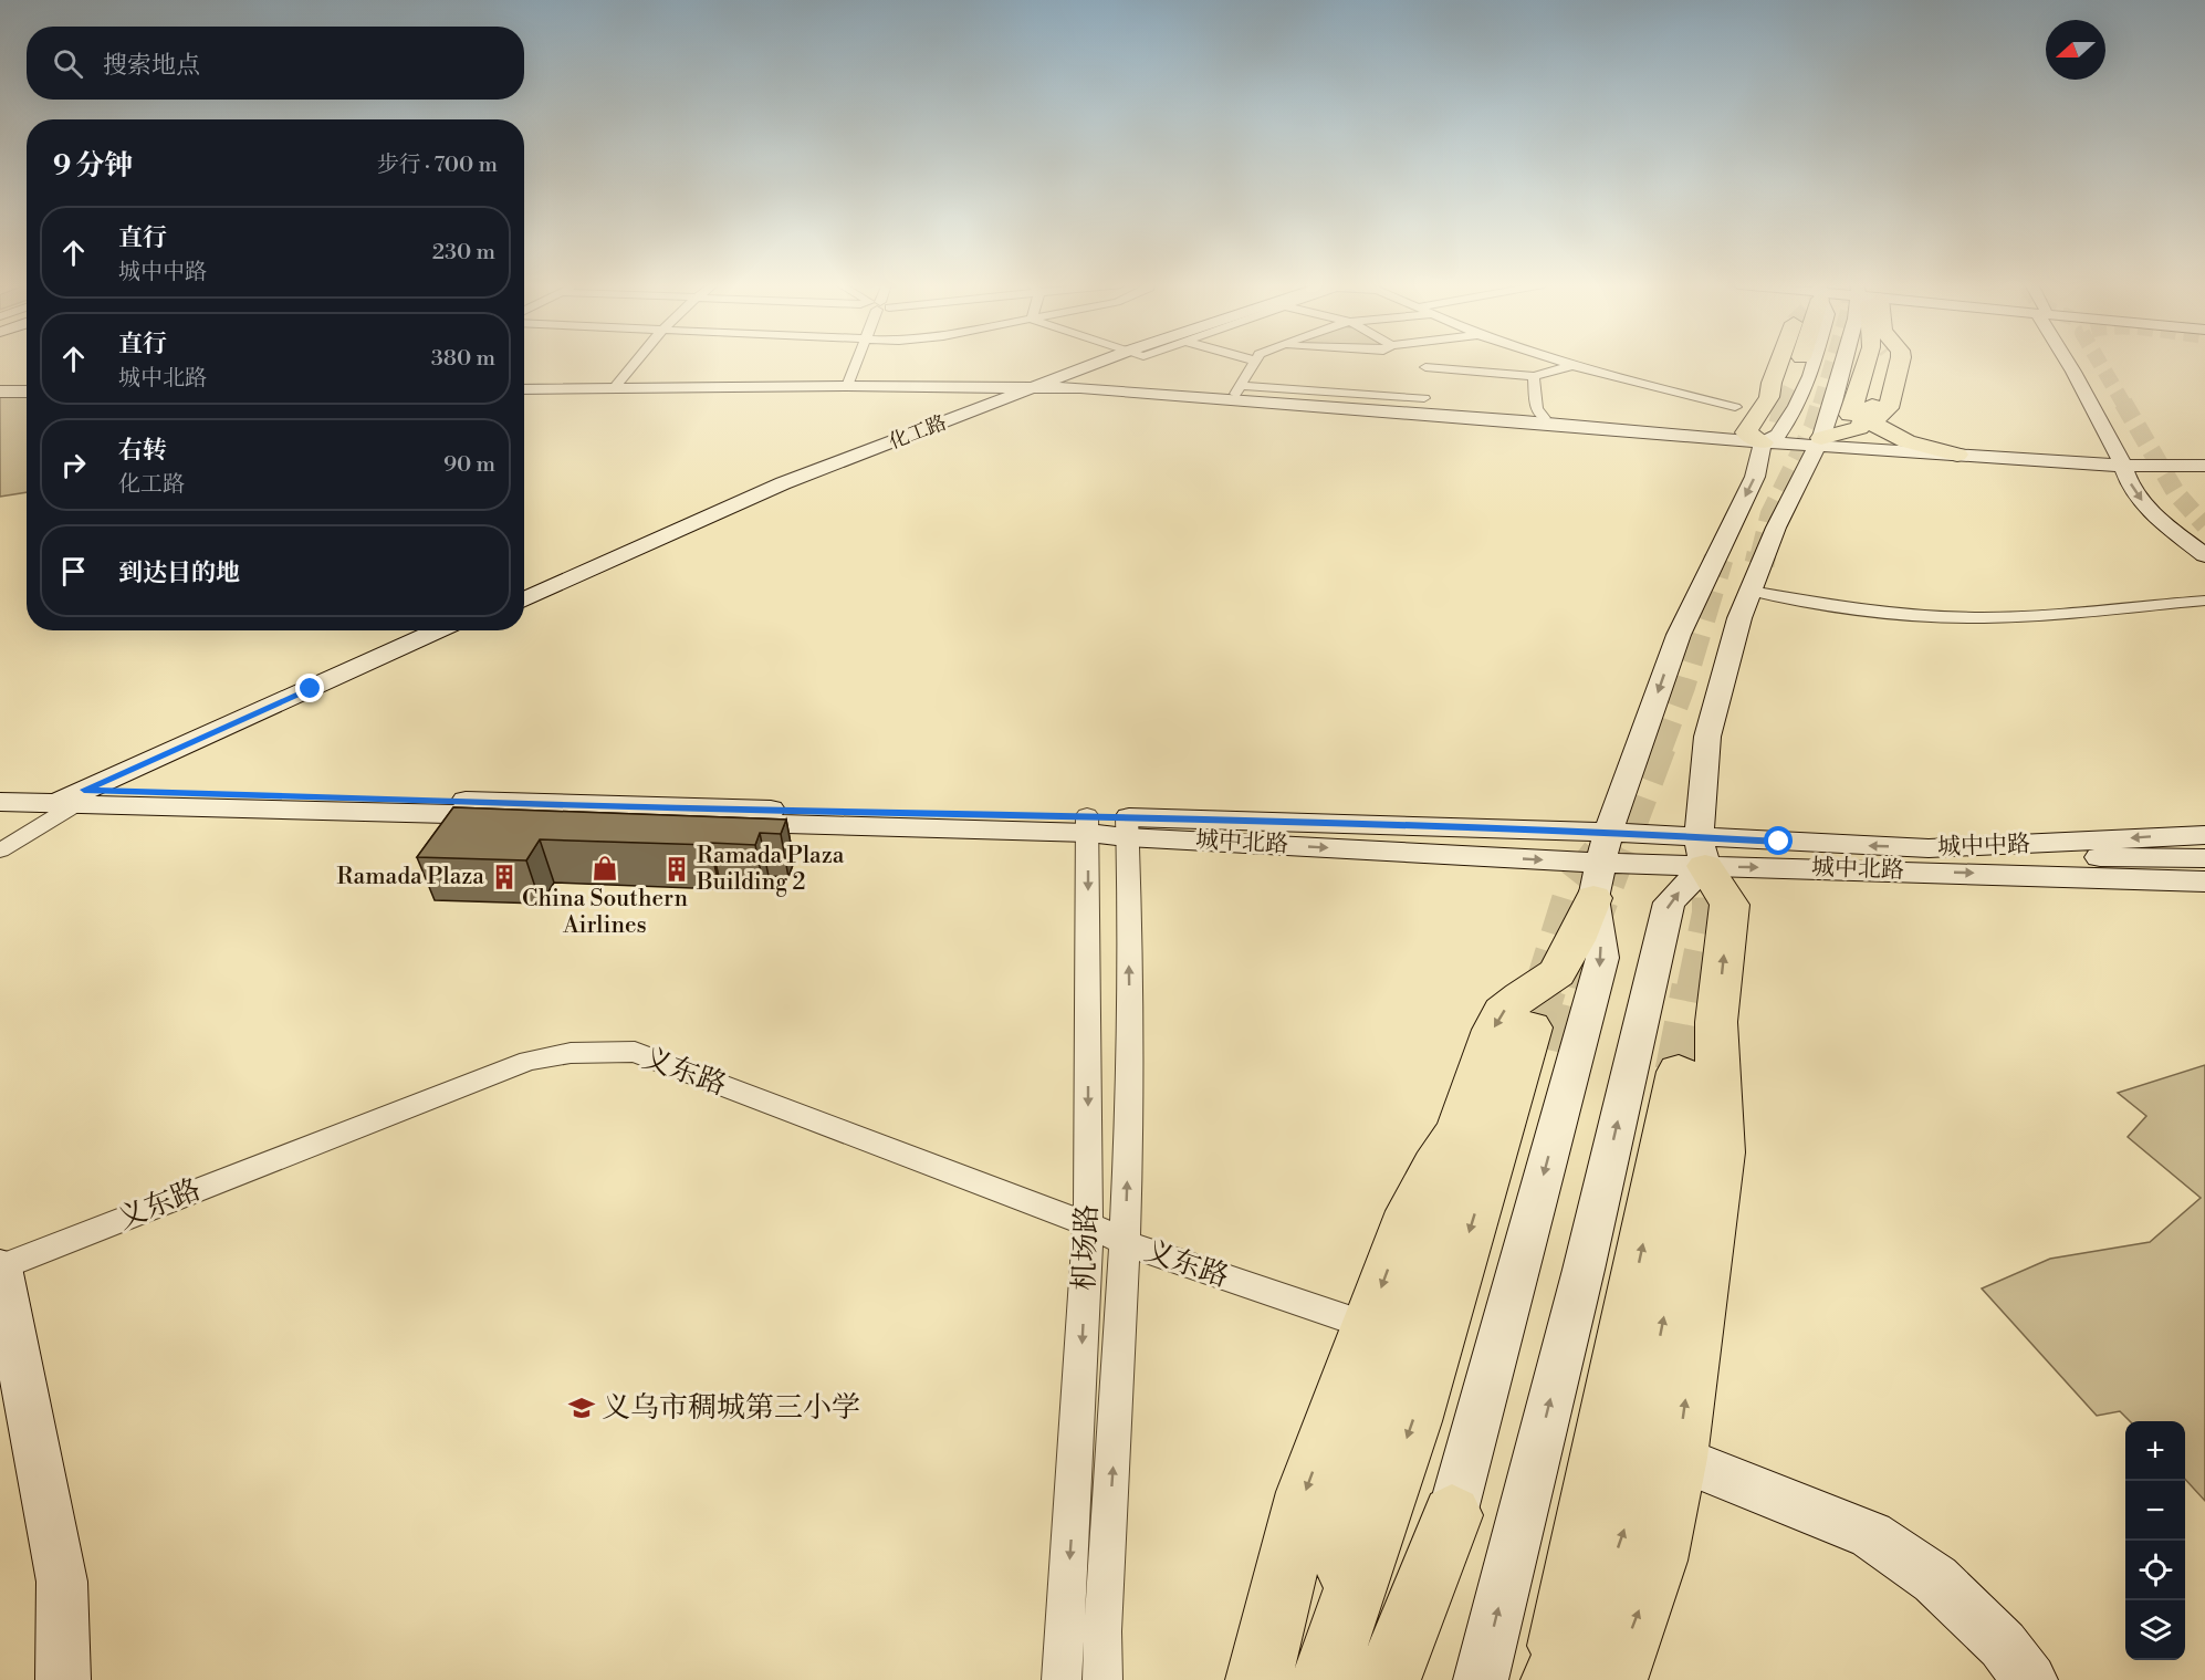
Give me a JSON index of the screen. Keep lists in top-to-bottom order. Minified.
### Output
{"streets":{"main road":["化工路","城中北路","城中中路"],"street":["义东路","机场路"]},"crossings":[["城中北路","城中中路"],["城中北路","机场路"],["义东路","机场路"]],"places":{"shop":["China Southern Airlines"],"building":["Ramada Plaza Building 2","Ramada Plaza"],"school or university":["义乌市稠城第三小学"]},"north":"left","page":{"search":"搜索地点","heading":["9 分钟","步行 · 700 m"],"list":[["直行","城中中路","230 m"],["直行","城中北路","380 m"],["右转","化工路","90 m"],"到达目的地"],"map_buttons":["+","−"]}}
